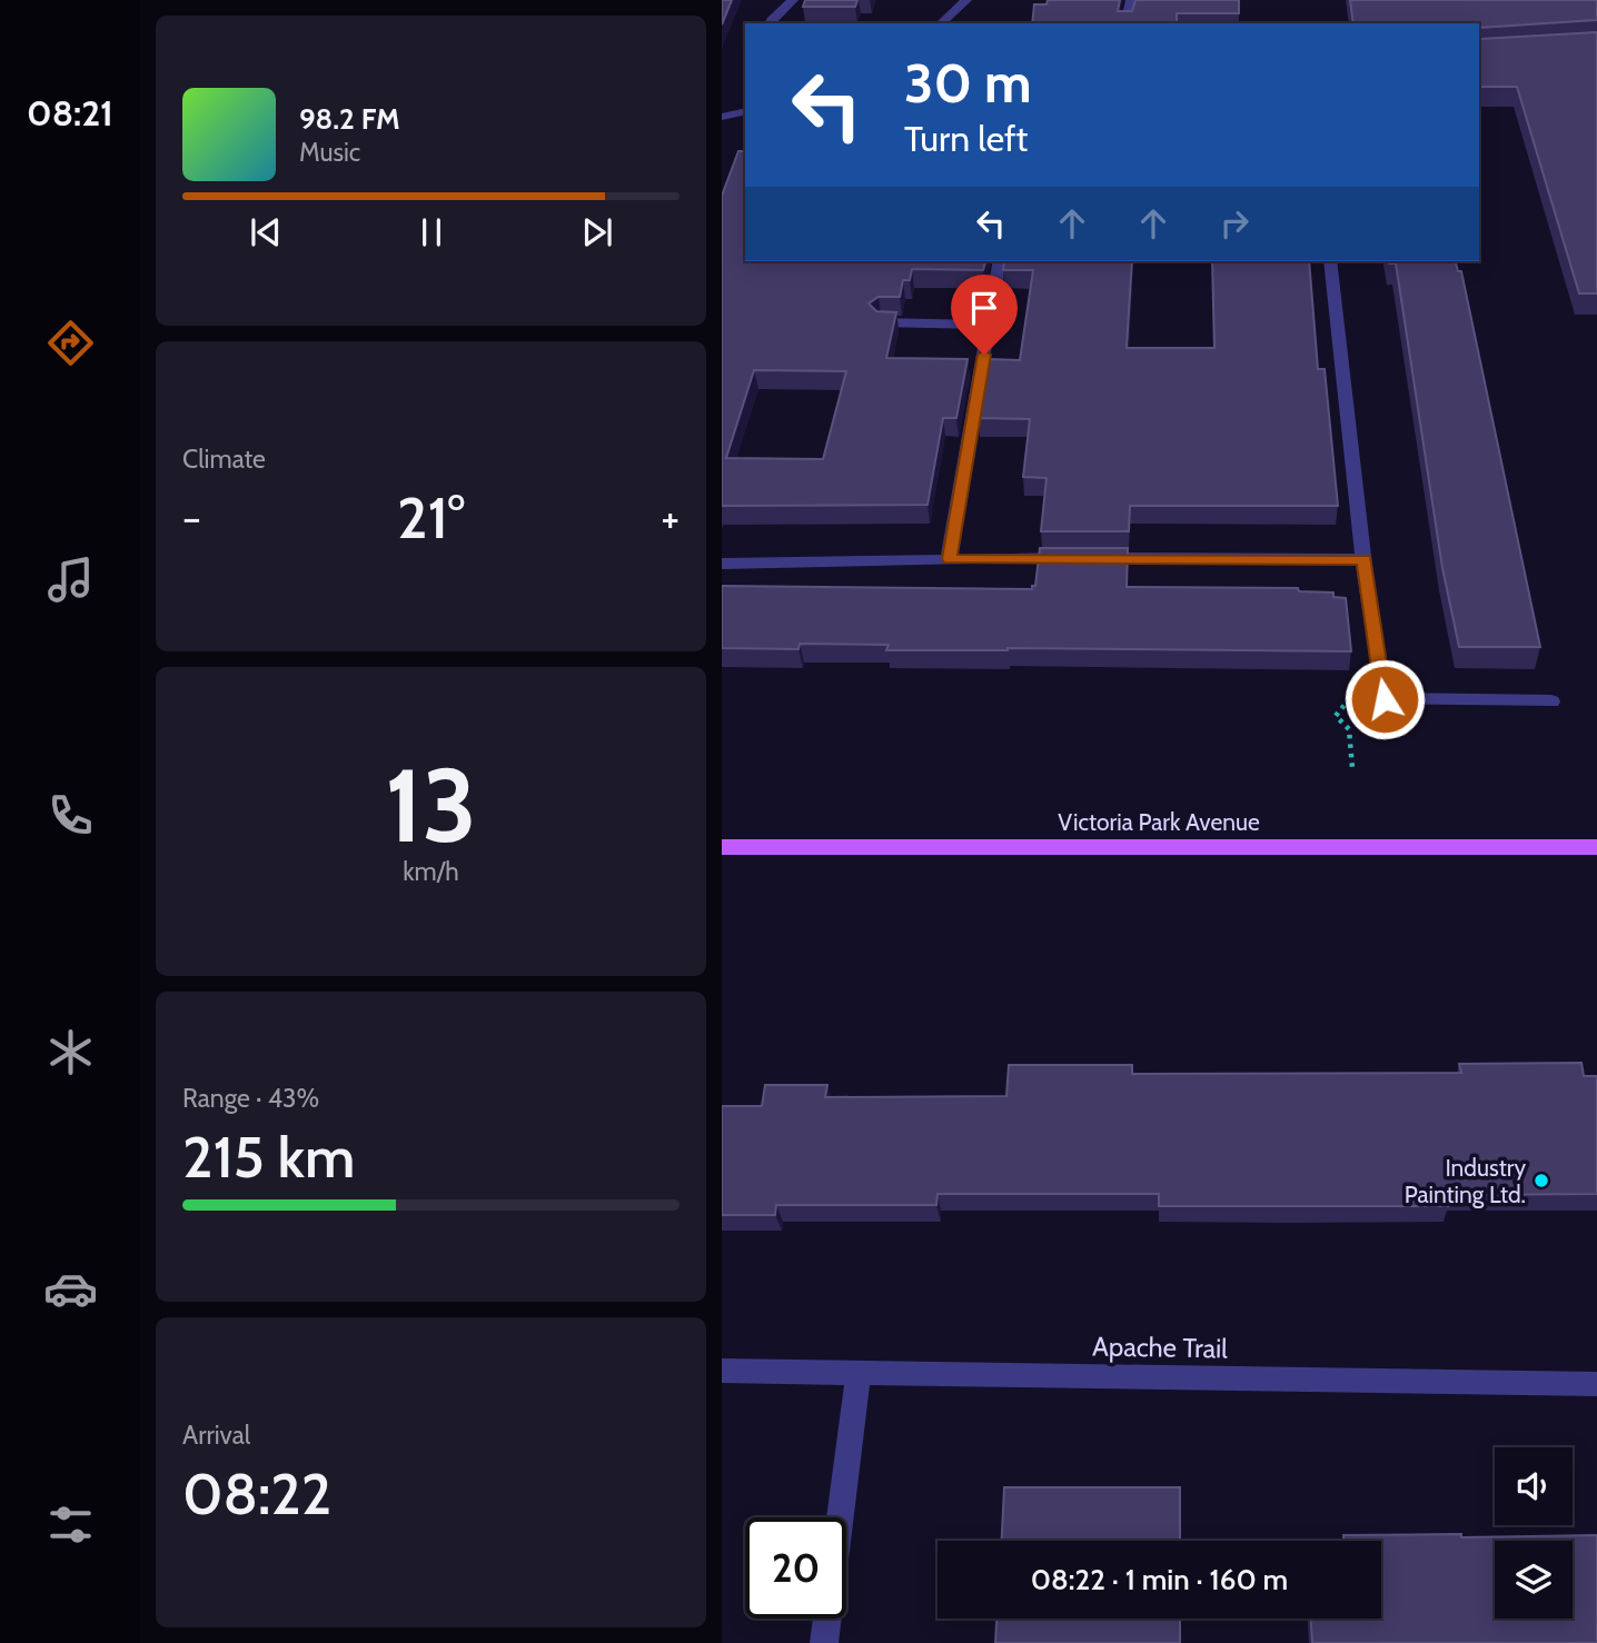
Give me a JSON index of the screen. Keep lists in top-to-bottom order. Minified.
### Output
{"streets":{"main road":["Victoria Park Avenue"],"street":["Apache Trail"]},"places":["Industry Painting Ltd."],"page":{"tabs":"08:21","turn":["30 m","Turn left"],"song":["98.2 FM","Music"],"tile":["Climate",["13","km/h"],["Range · 43%","215 km"],["Arrival","08:22"]],"heat":["−","21°","+"],"limit":"20","trip":"08:22 · 1 min · 160 m"}}
